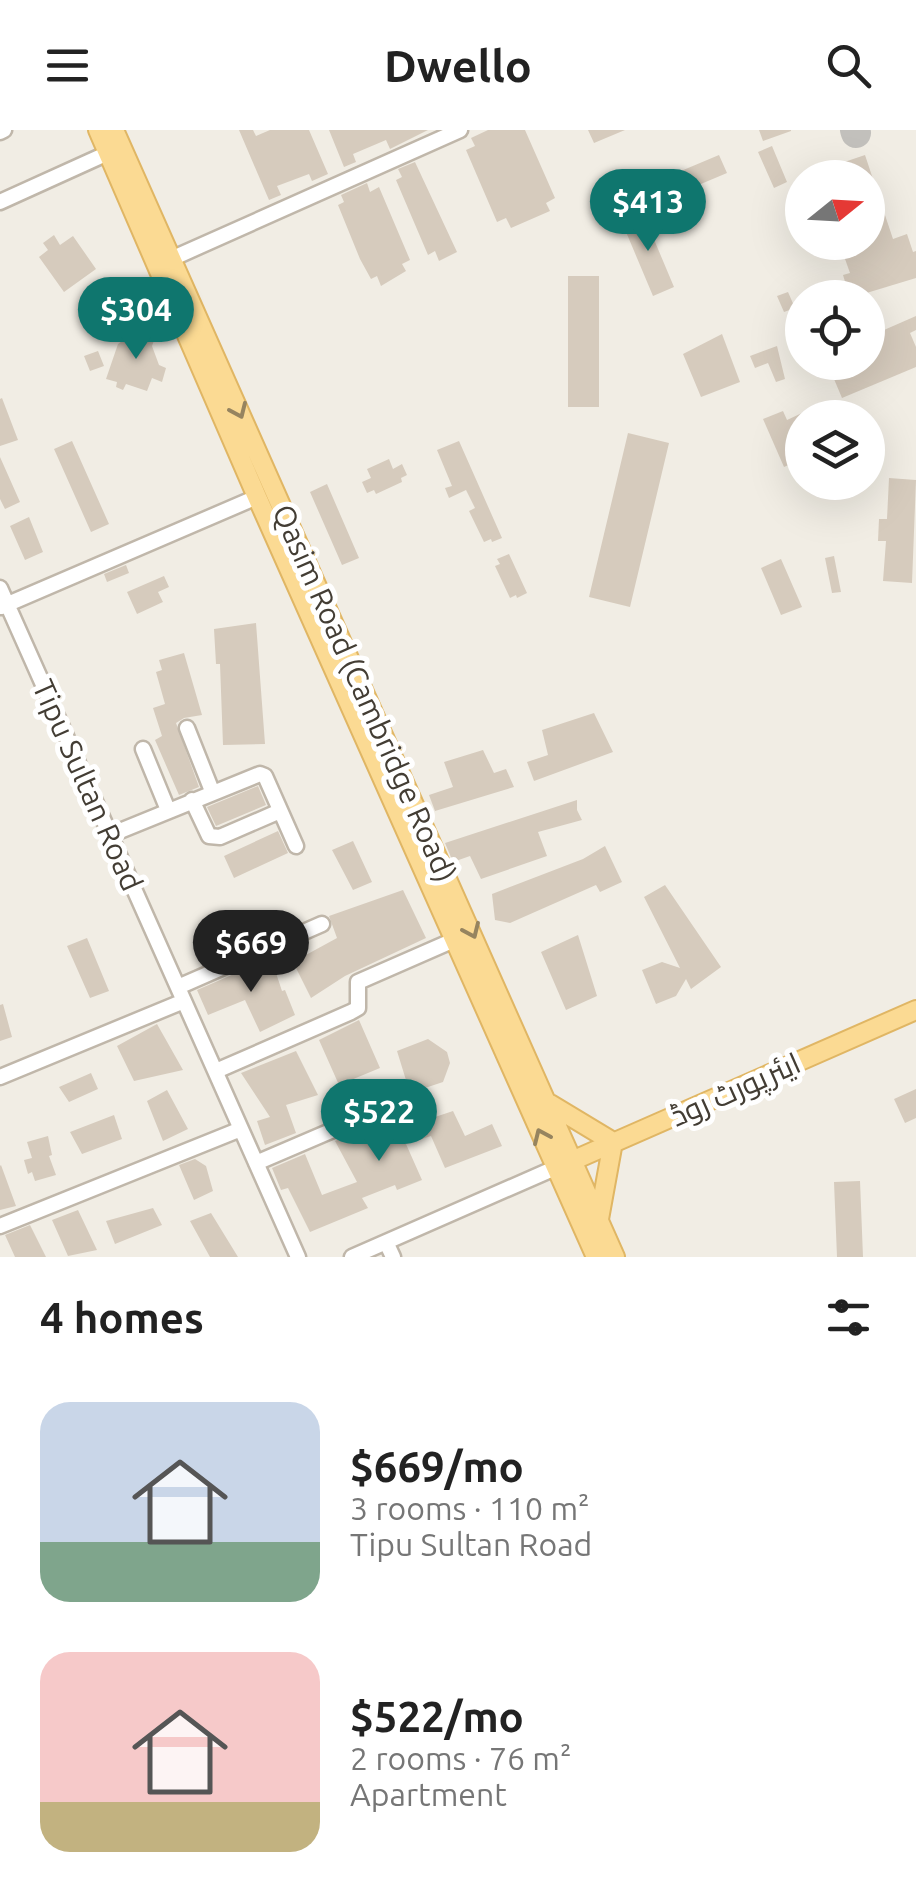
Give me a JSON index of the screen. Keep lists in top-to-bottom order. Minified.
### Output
{"streets":{"main road":["Qasim Road (Cambridge Road)","ایئرپورٹ روڈ"],"street":["Tipu Sultan Road"]},"crossings":[["Qasim Road (Cambridge Road)","ایئرپورٹ روڈ"]],"north":"right","page":{"header":"Dwello","price":["$413","$304","$669","$522"],"heading":"4 homes","list":[{"name":"$669/mo","note":"3 rooms · 110 m² · Tipu Sultan Road"},{"name":"$522/mo","note":"2 rooms · 76 m² · Apartment"}]}}
